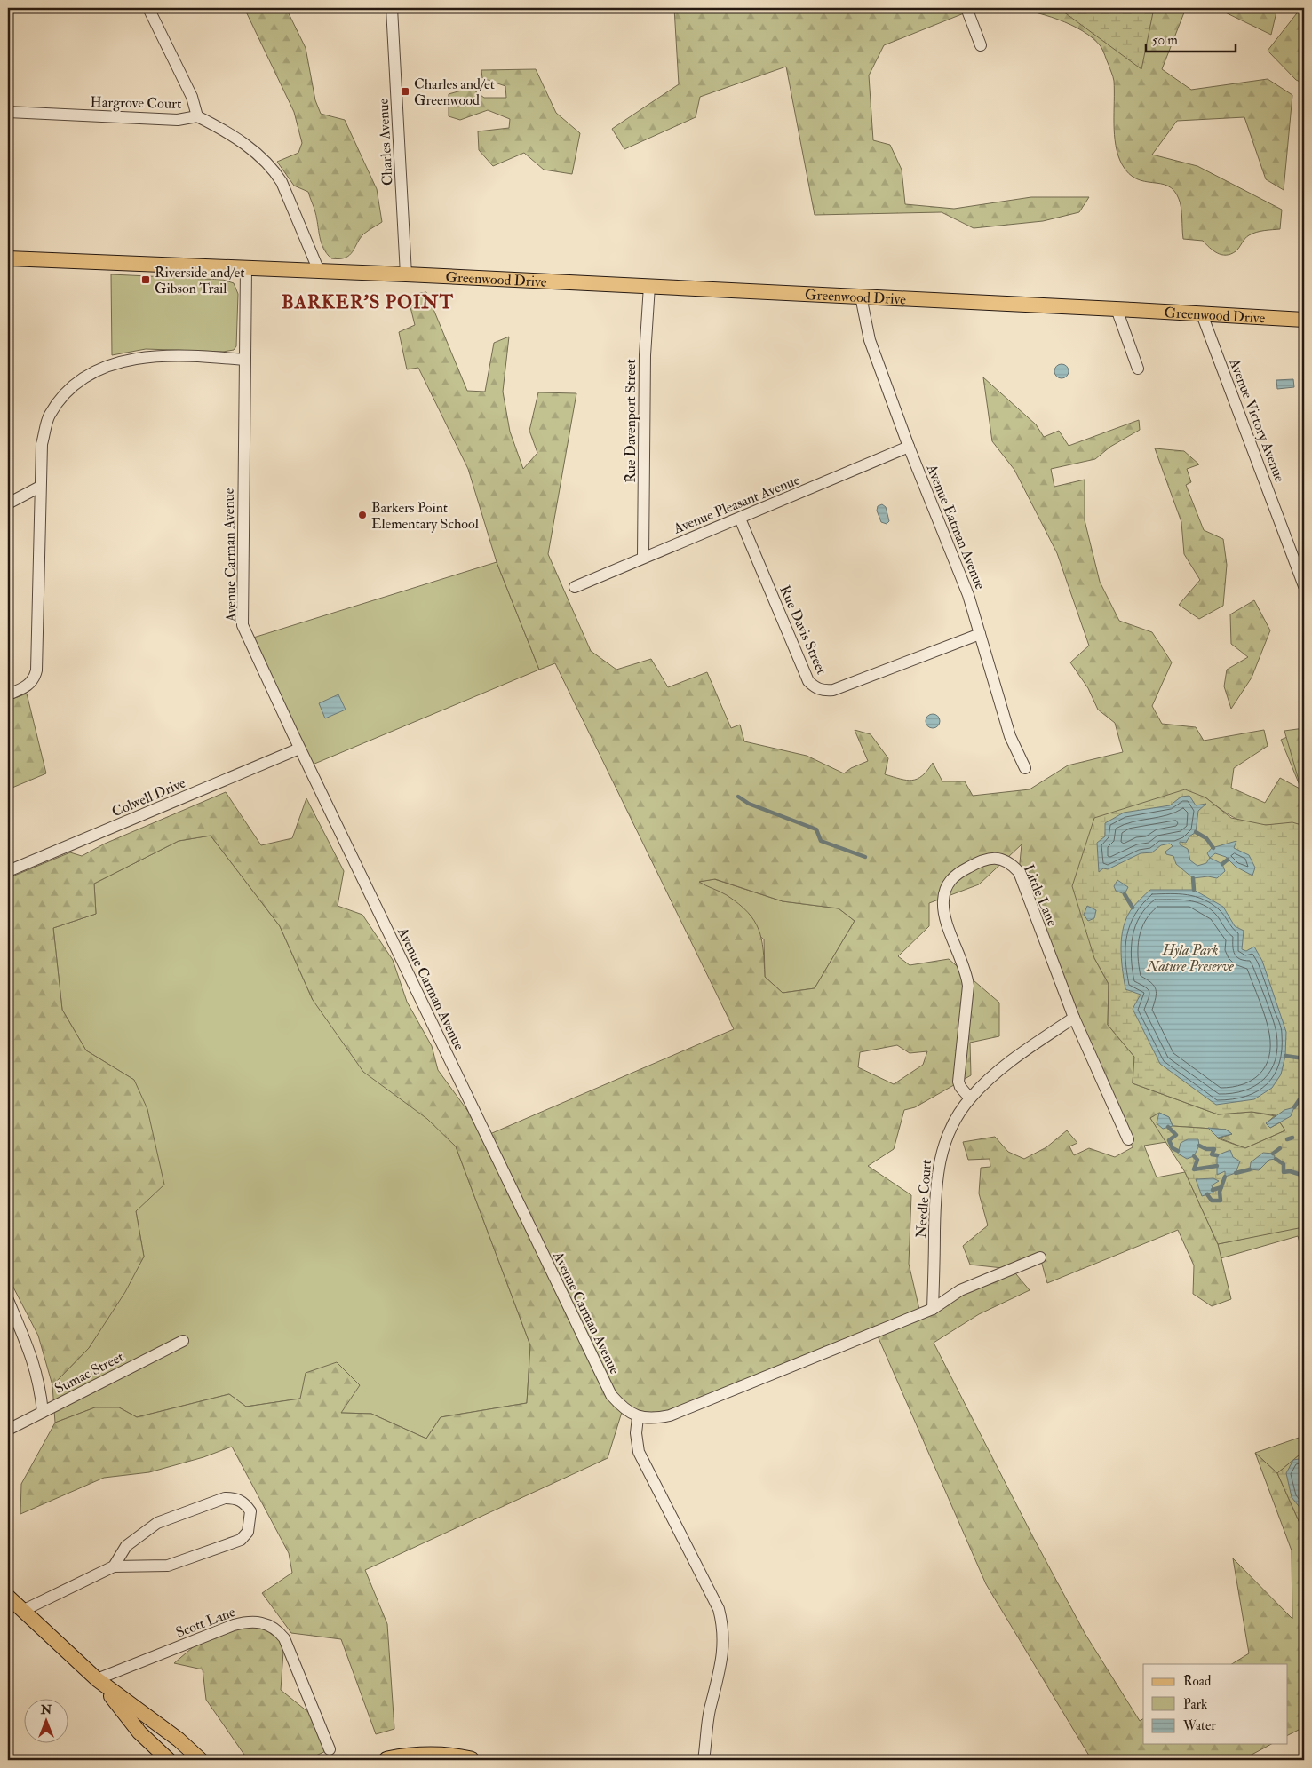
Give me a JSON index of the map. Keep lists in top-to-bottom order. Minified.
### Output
{"streets":{"main road":["Greenwood Drive"],"street":["Hargrove Court","Charles Avenue","Avenue Victory Avenue","Rue Davenport Street","Avenue Pleasant Avenue","Avenue Eatman Avenue","Avenue Carman Avenue","Rue Davis Street","Colwell Drive","Little Lane","Needle Court","Sumac Street","Scott Lane"]},"crossings":[["Charles Avenue","Greenwood Drive"],["Greenwood Drive","Avenue Victory Avenue"],["Greenwood Drive","Rue Davenport Street"],["Greenwood Drive","Avenue Eatman Avenue"],["Greenwood Drive","Avenue Carman Avenue"],["Rue Davenport Street","Avenue Pleasant Avenue"],["Avenue Pleasant Avenue","Avenue Eatman Avenue"],["Avenue Pleasant Avenue","Rue Davis Street"],["Avenue Eatman Avenue","Rue Davis Street"],["Avenue Carman Avenue","Colwell Drive"],["Little Lane","Needle Court"]],"districts":["BARKER'S POINT"],"parks":["Hyla Park Nature Preserve"],"places":{"transit":["Charles and/et Greenwood","Riverside and/et Gibson Trail"],"other":["Barkers Point Elementary School"]},"legend":["Road","Park","Water"],"scale_bar":"50 m","north":"top"}
